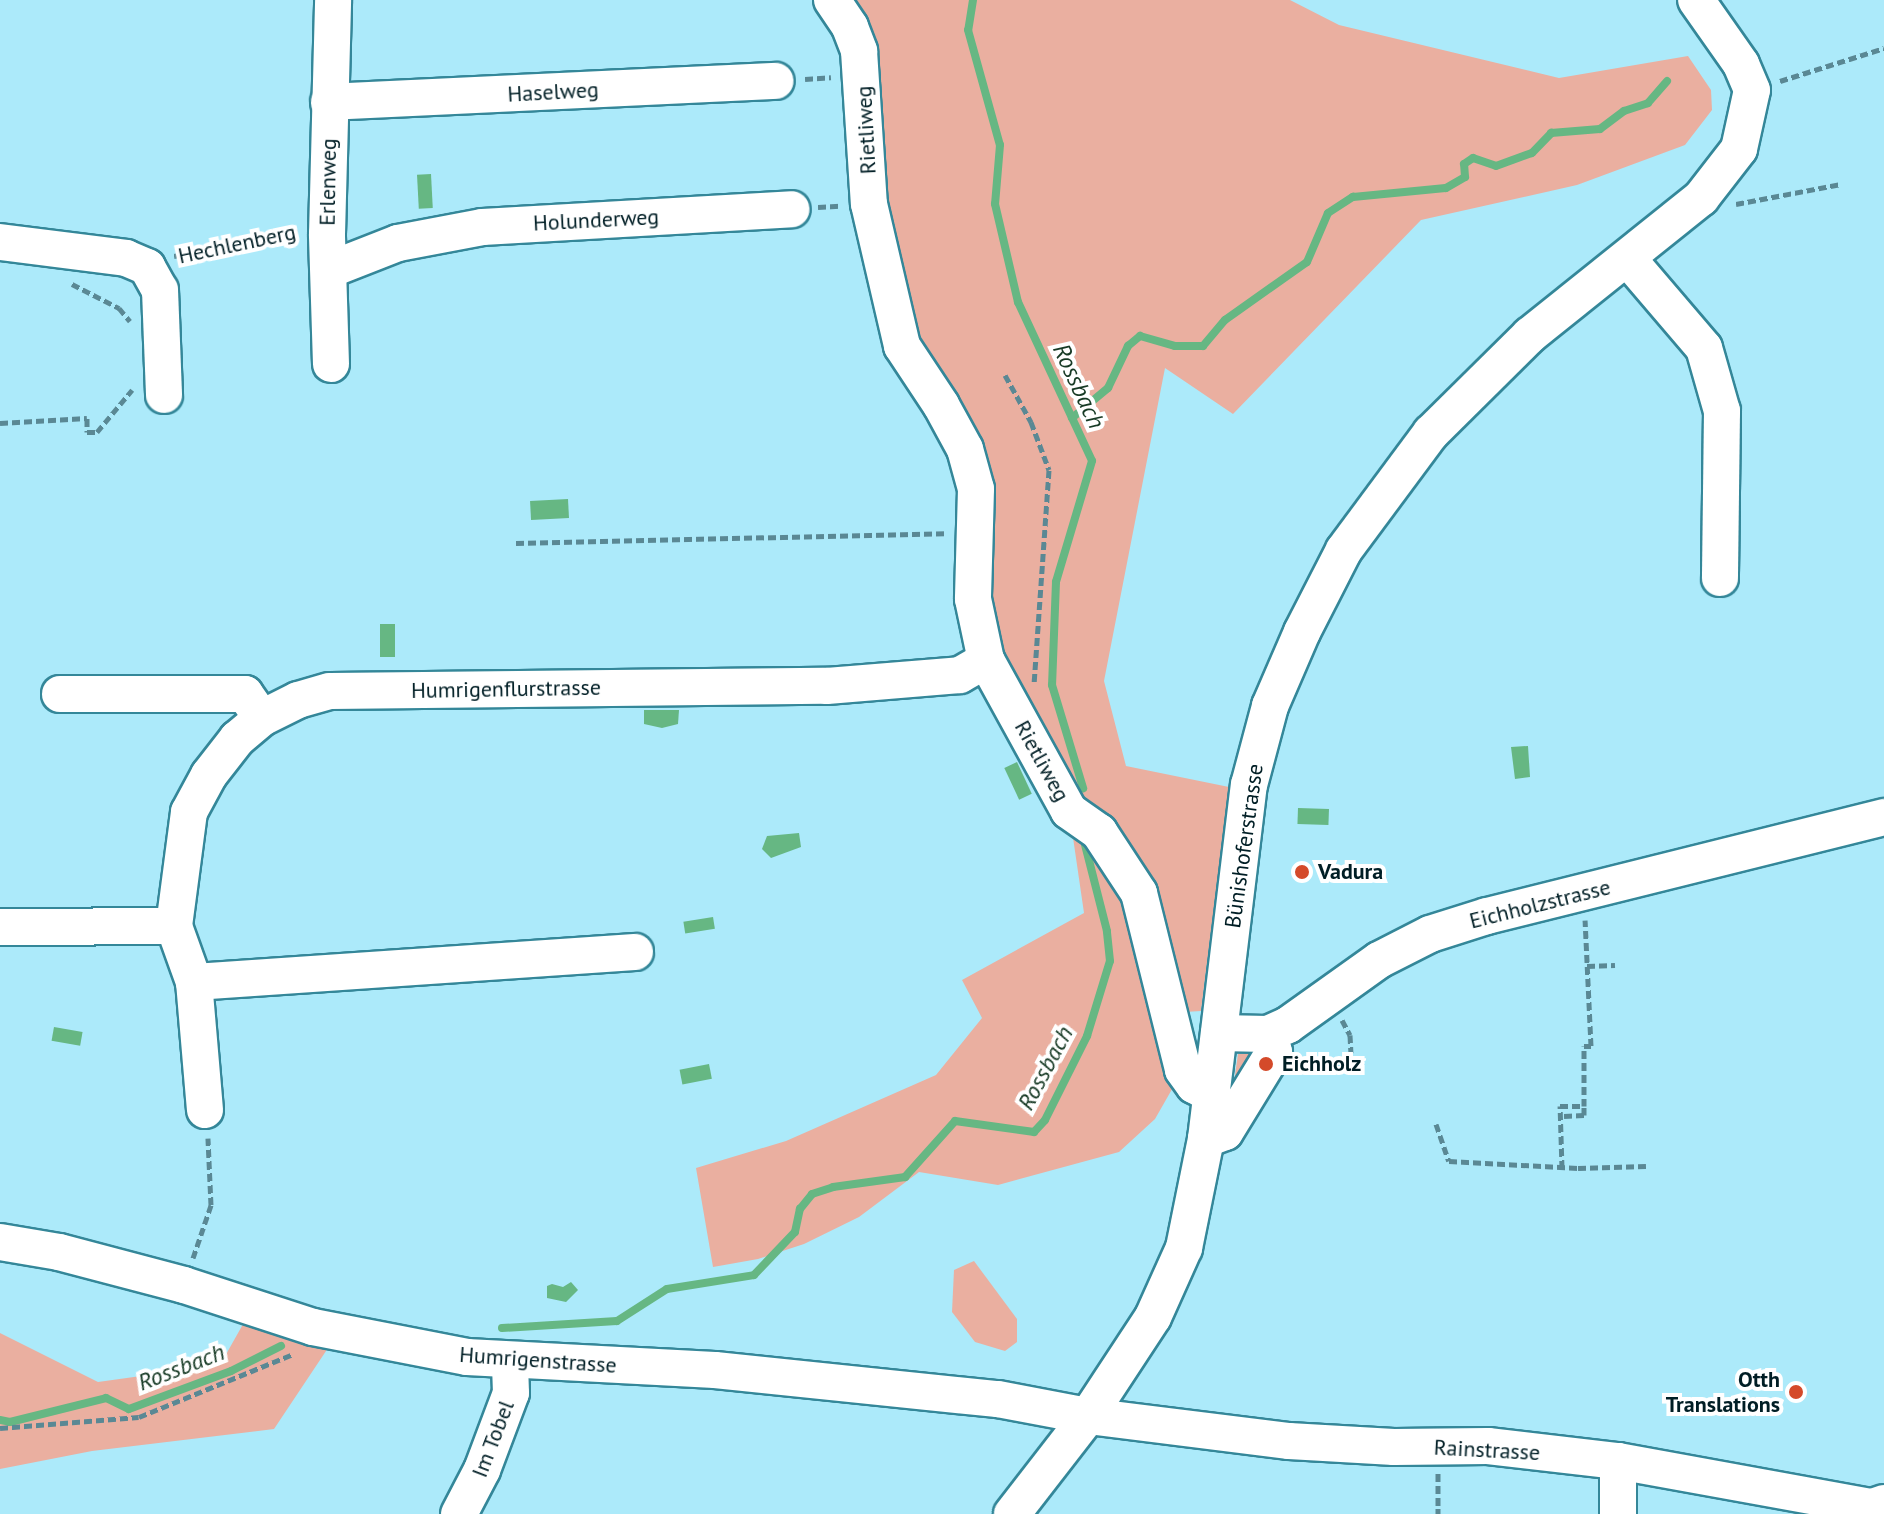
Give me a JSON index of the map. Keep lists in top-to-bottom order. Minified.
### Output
{"streets":{"street":["Haselweg","Rietliweg","Erlenweg","Holunderweg","Hechlenberg","Humrigenflurstrasse","Bünishoferstrasse","Eichholzstrasse","Humrigenstrasse","Im Tobel","Rainstrasse"]},"crossings":[["Haselweg","Erlenweg"],["Rietliweg","Humrigenflurstrasse"],["Rietliweg","Bünishoferstrasse"],["Erlenweg","Holunderweg"],["Erlenweg","Hechlenberg"],["Bünishoferstrasse","Eichholzstrasse"],["Bünishoferstrasse","Humrigenstrasse"],["Bünishoferstrasse","Rainstrasse"],["Humrigenstrasse","Im Tobel"],["Humrigenstrasse","Rainstrasse"]],"water":["Rossbach"],"places":["Vadura","Eichholz","Otth Translations"]}
